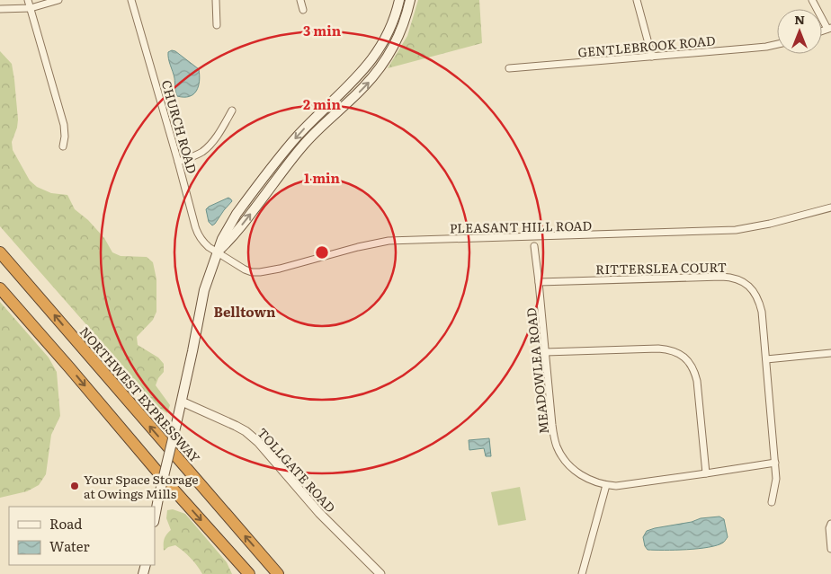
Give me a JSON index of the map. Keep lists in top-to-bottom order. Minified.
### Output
{"streets":{"highway":["NORTHWEST EXPRESSWAY"],"street":["GENTLEBROOK ROAD","CHURCH ROAD","PLEASANT HILL ROAD","RITTERSLEA COURT","MEADOWLEA ROAD","TOLLGATE ROAD"]},"crossings":[["CHURCH ROAD","PLEASANT HILL ROAD"],["RITTERSLEA COURT","MEADOWLEA ROAD"]],"districts":["Belltown"],"places":["Your Space Storage at Owings Mills"],"legend":["Road","Water"],"north":"top","rings":["3 min","2 min","1 min"]}
